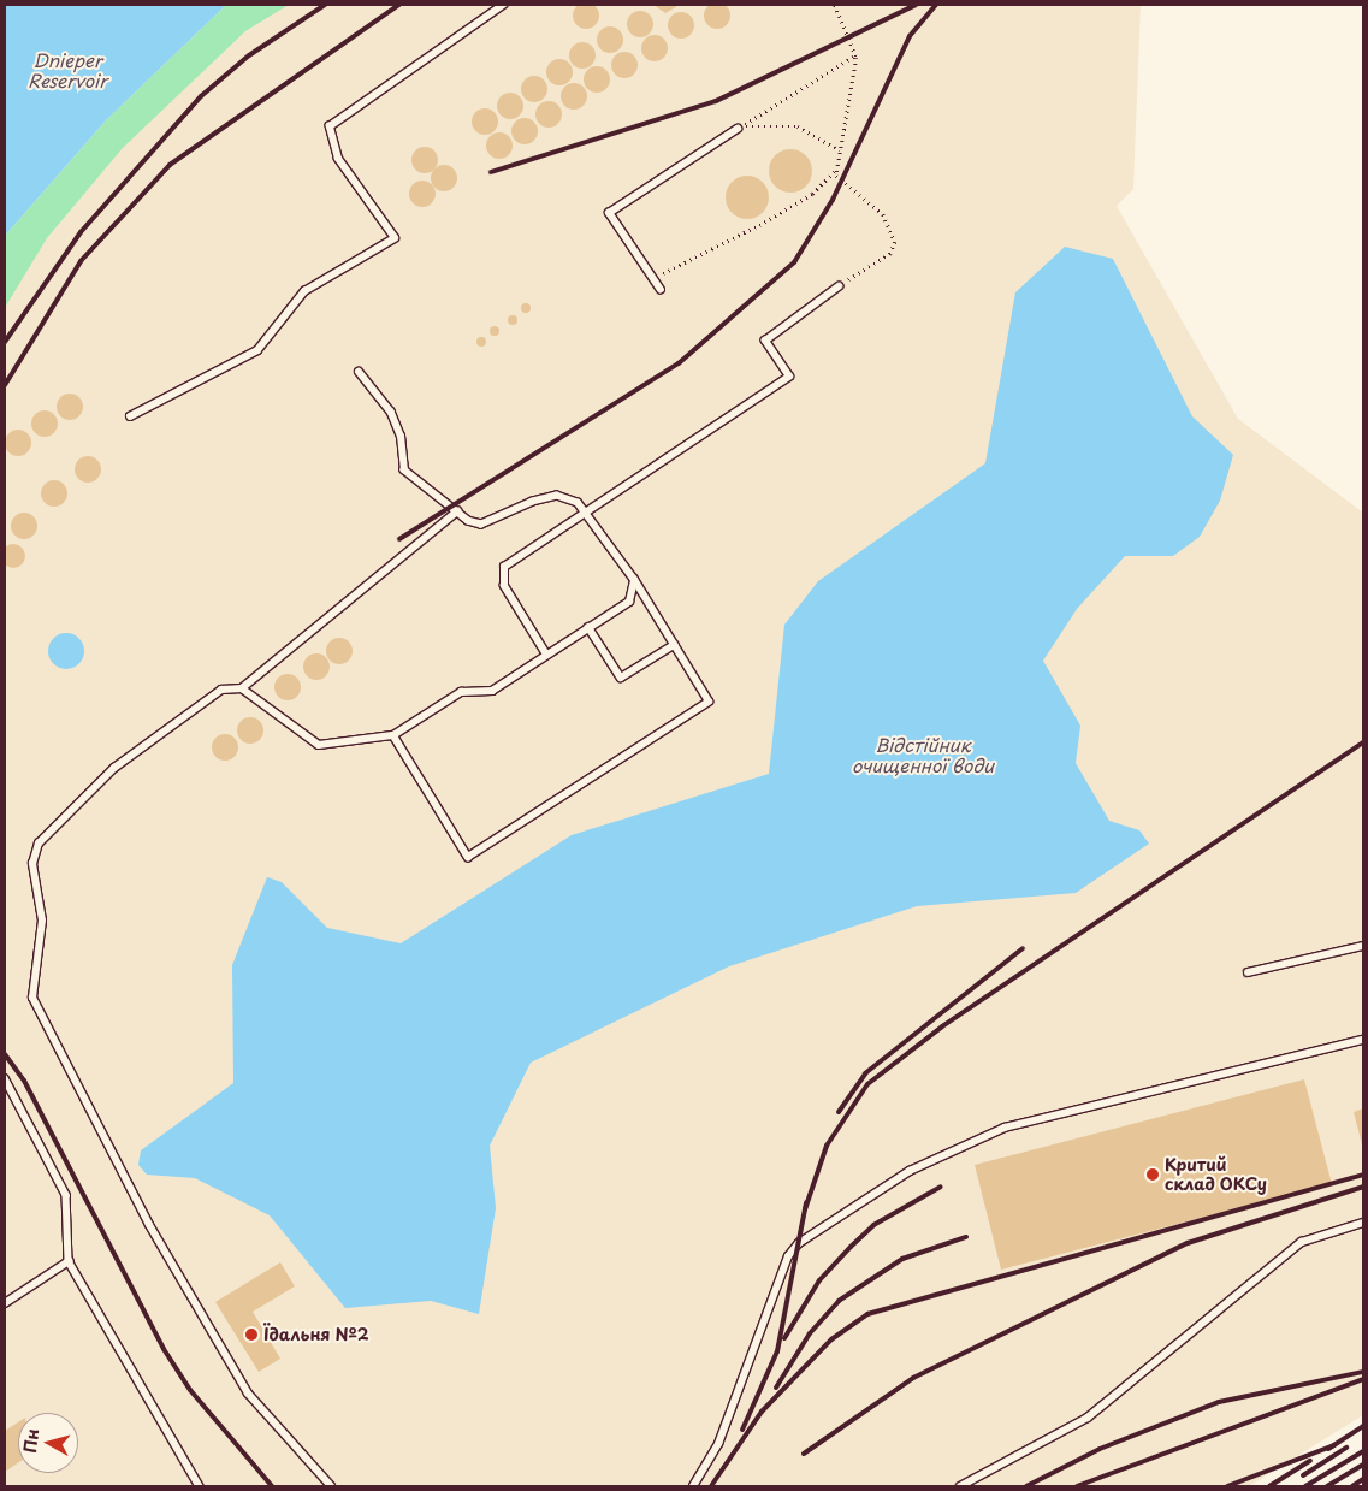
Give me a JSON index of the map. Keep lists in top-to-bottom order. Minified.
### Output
{"water":["Dnieper Reservoir","Відстійник очищенної води"],"places":["Критий склад ОКСу","Їдальня №2"],"north":"left"}
